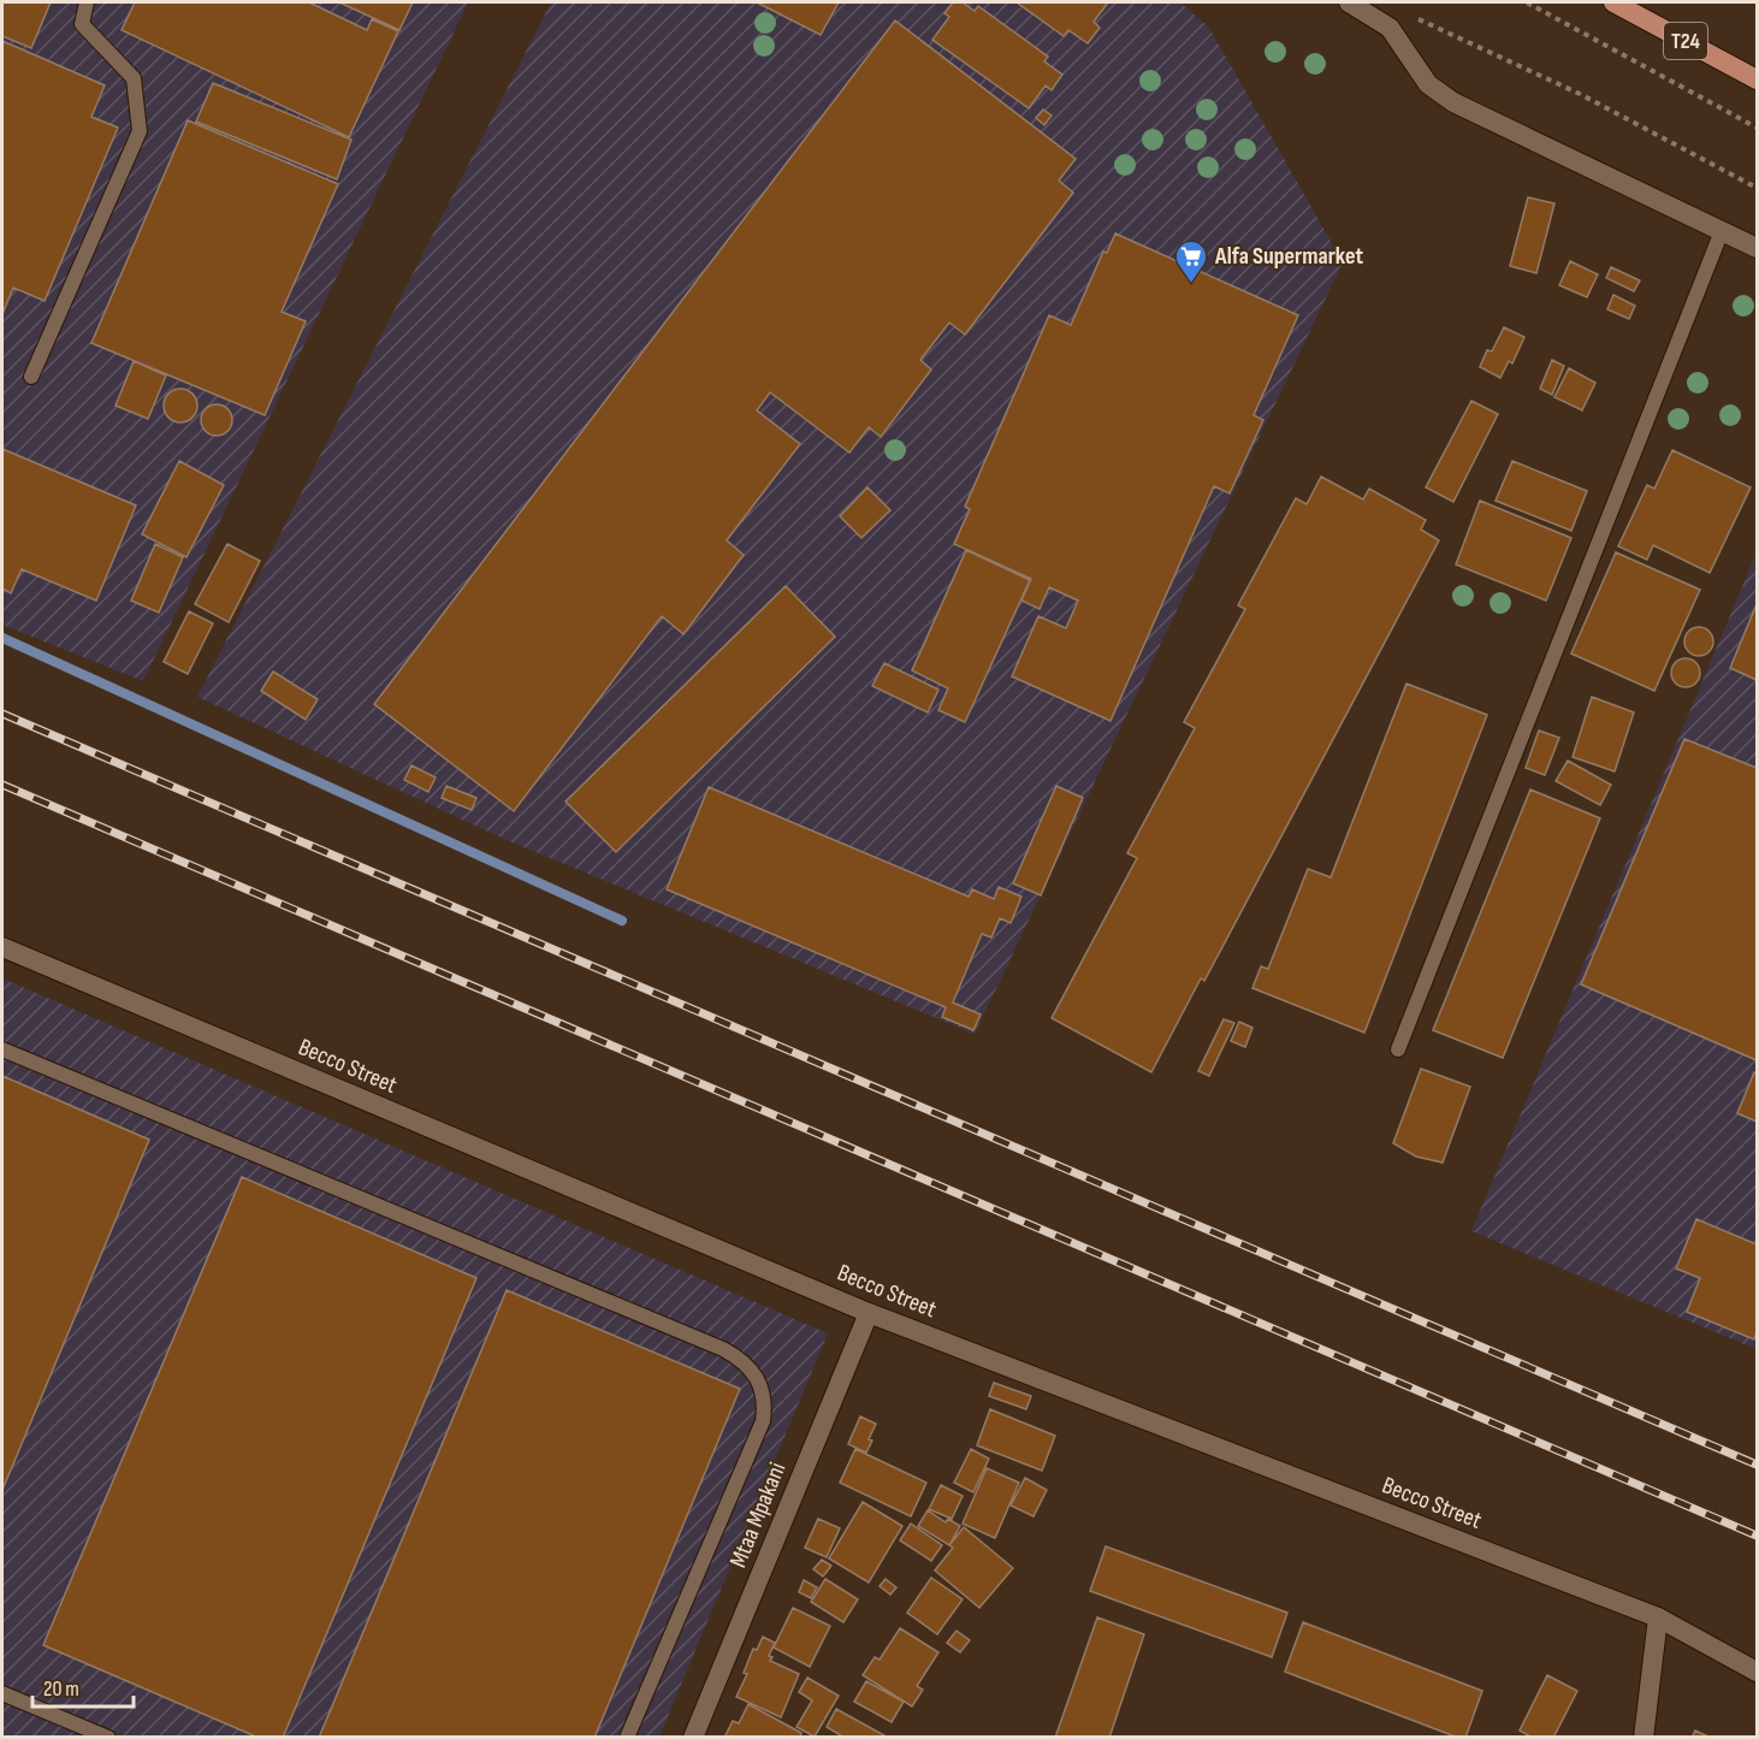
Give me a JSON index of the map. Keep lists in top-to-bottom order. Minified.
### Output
{"streets":{"highway":["T24"],"street":["Becco Street","Mtaa Mpakani"]},"crossings":[["Becco Street","Mtaa Mpakani"]],"places":{"supermarket":["Alfa Supermarket"]},"scale_bar":"20 m"}
